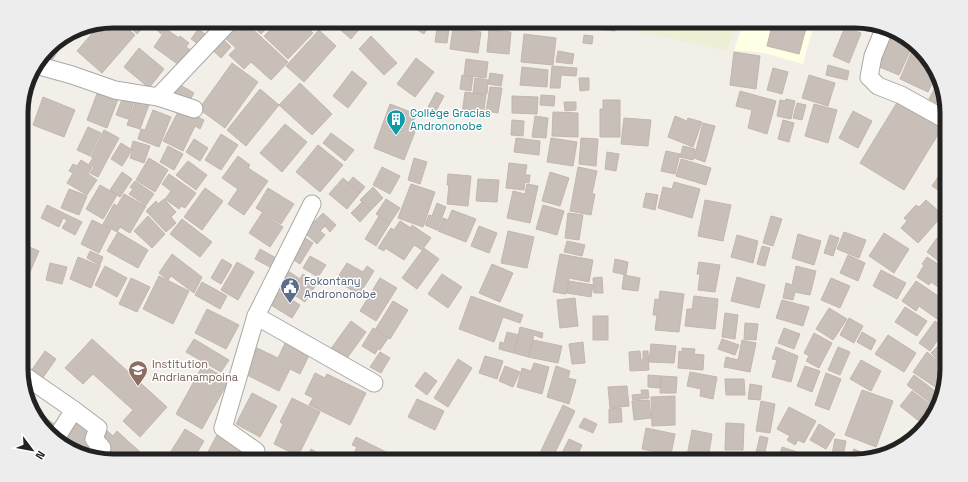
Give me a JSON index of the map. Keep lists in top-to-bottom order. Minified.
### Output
{"places":{"building":["Collège Gracias Andrononobe"],"public building":["Fokontany Andrononobe"],"school or university":["Institution Andrianampoina"]},"north":"bottom right"}
